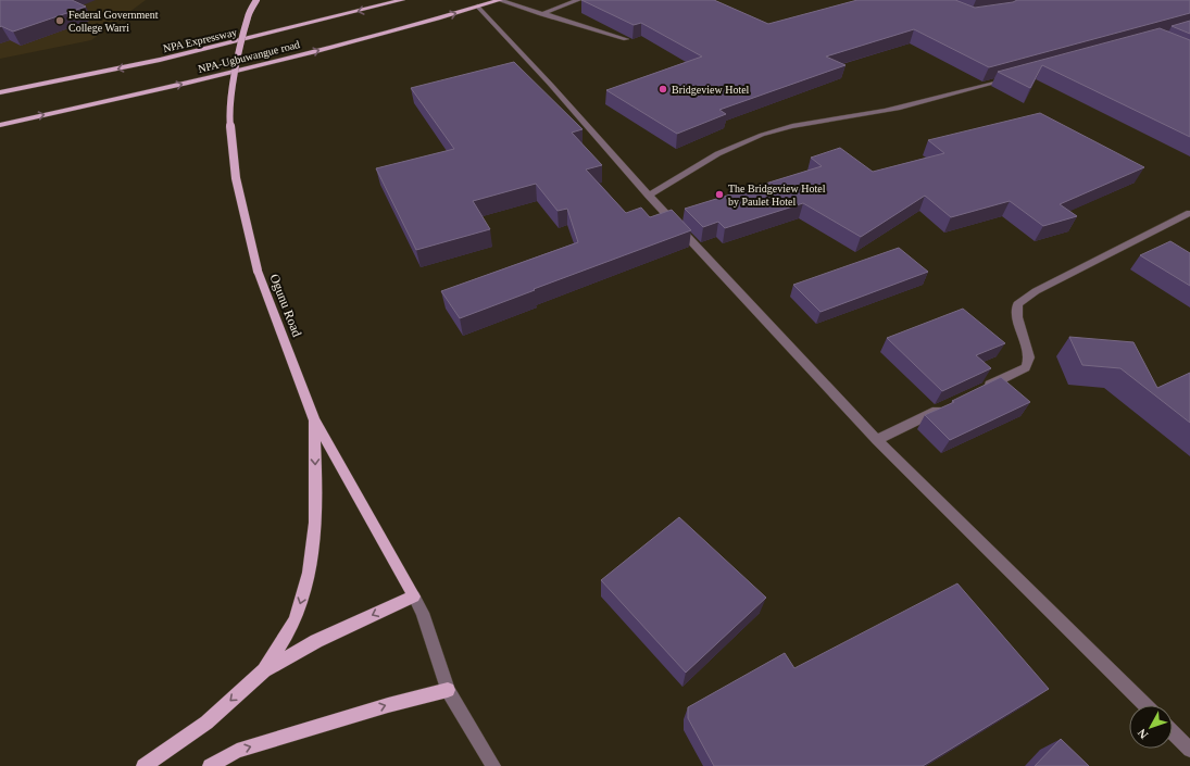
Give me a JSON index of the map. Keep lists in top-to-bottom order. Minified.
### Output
{"streets":{"main road":["NPA Expressway","NPA-Ugbuwangue road","Ogunu Road"]},"one_way":["NPA Expressway","NPA-Ugbuwangue road"],"places":["Federal Government College Warri","Bridgeview Hotel","The Bridgeview Hotel by Paulet Hotel"],"north":"bottom left"}
